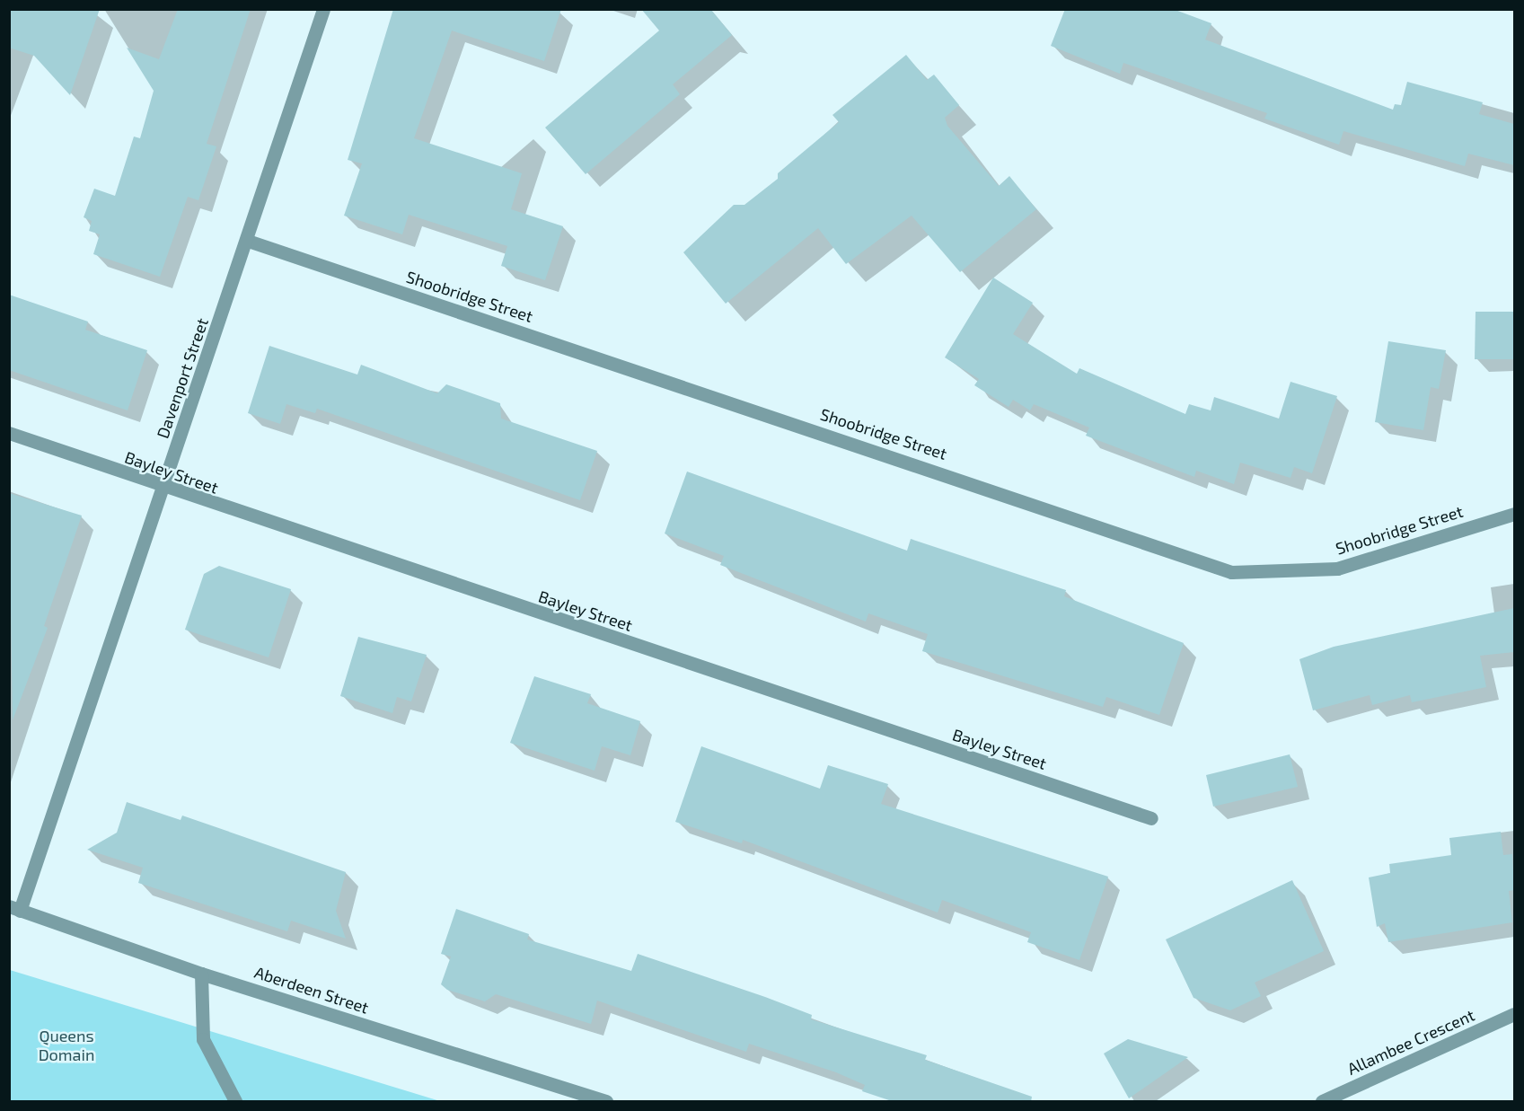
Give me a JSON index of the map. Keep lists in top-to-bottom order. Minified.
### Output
{"streets":{"street":["Shoobridge Street","Davenport Street","Bayley Street","Aberdeen Street","Allambee Crescent"]},"crossings":[["Shoobridge Street","Davenport Street"],["Davenport Street","Bayley Street"],["Davenport Street","Aberdeen Street"]],"parks":["Queens Domain"]}
